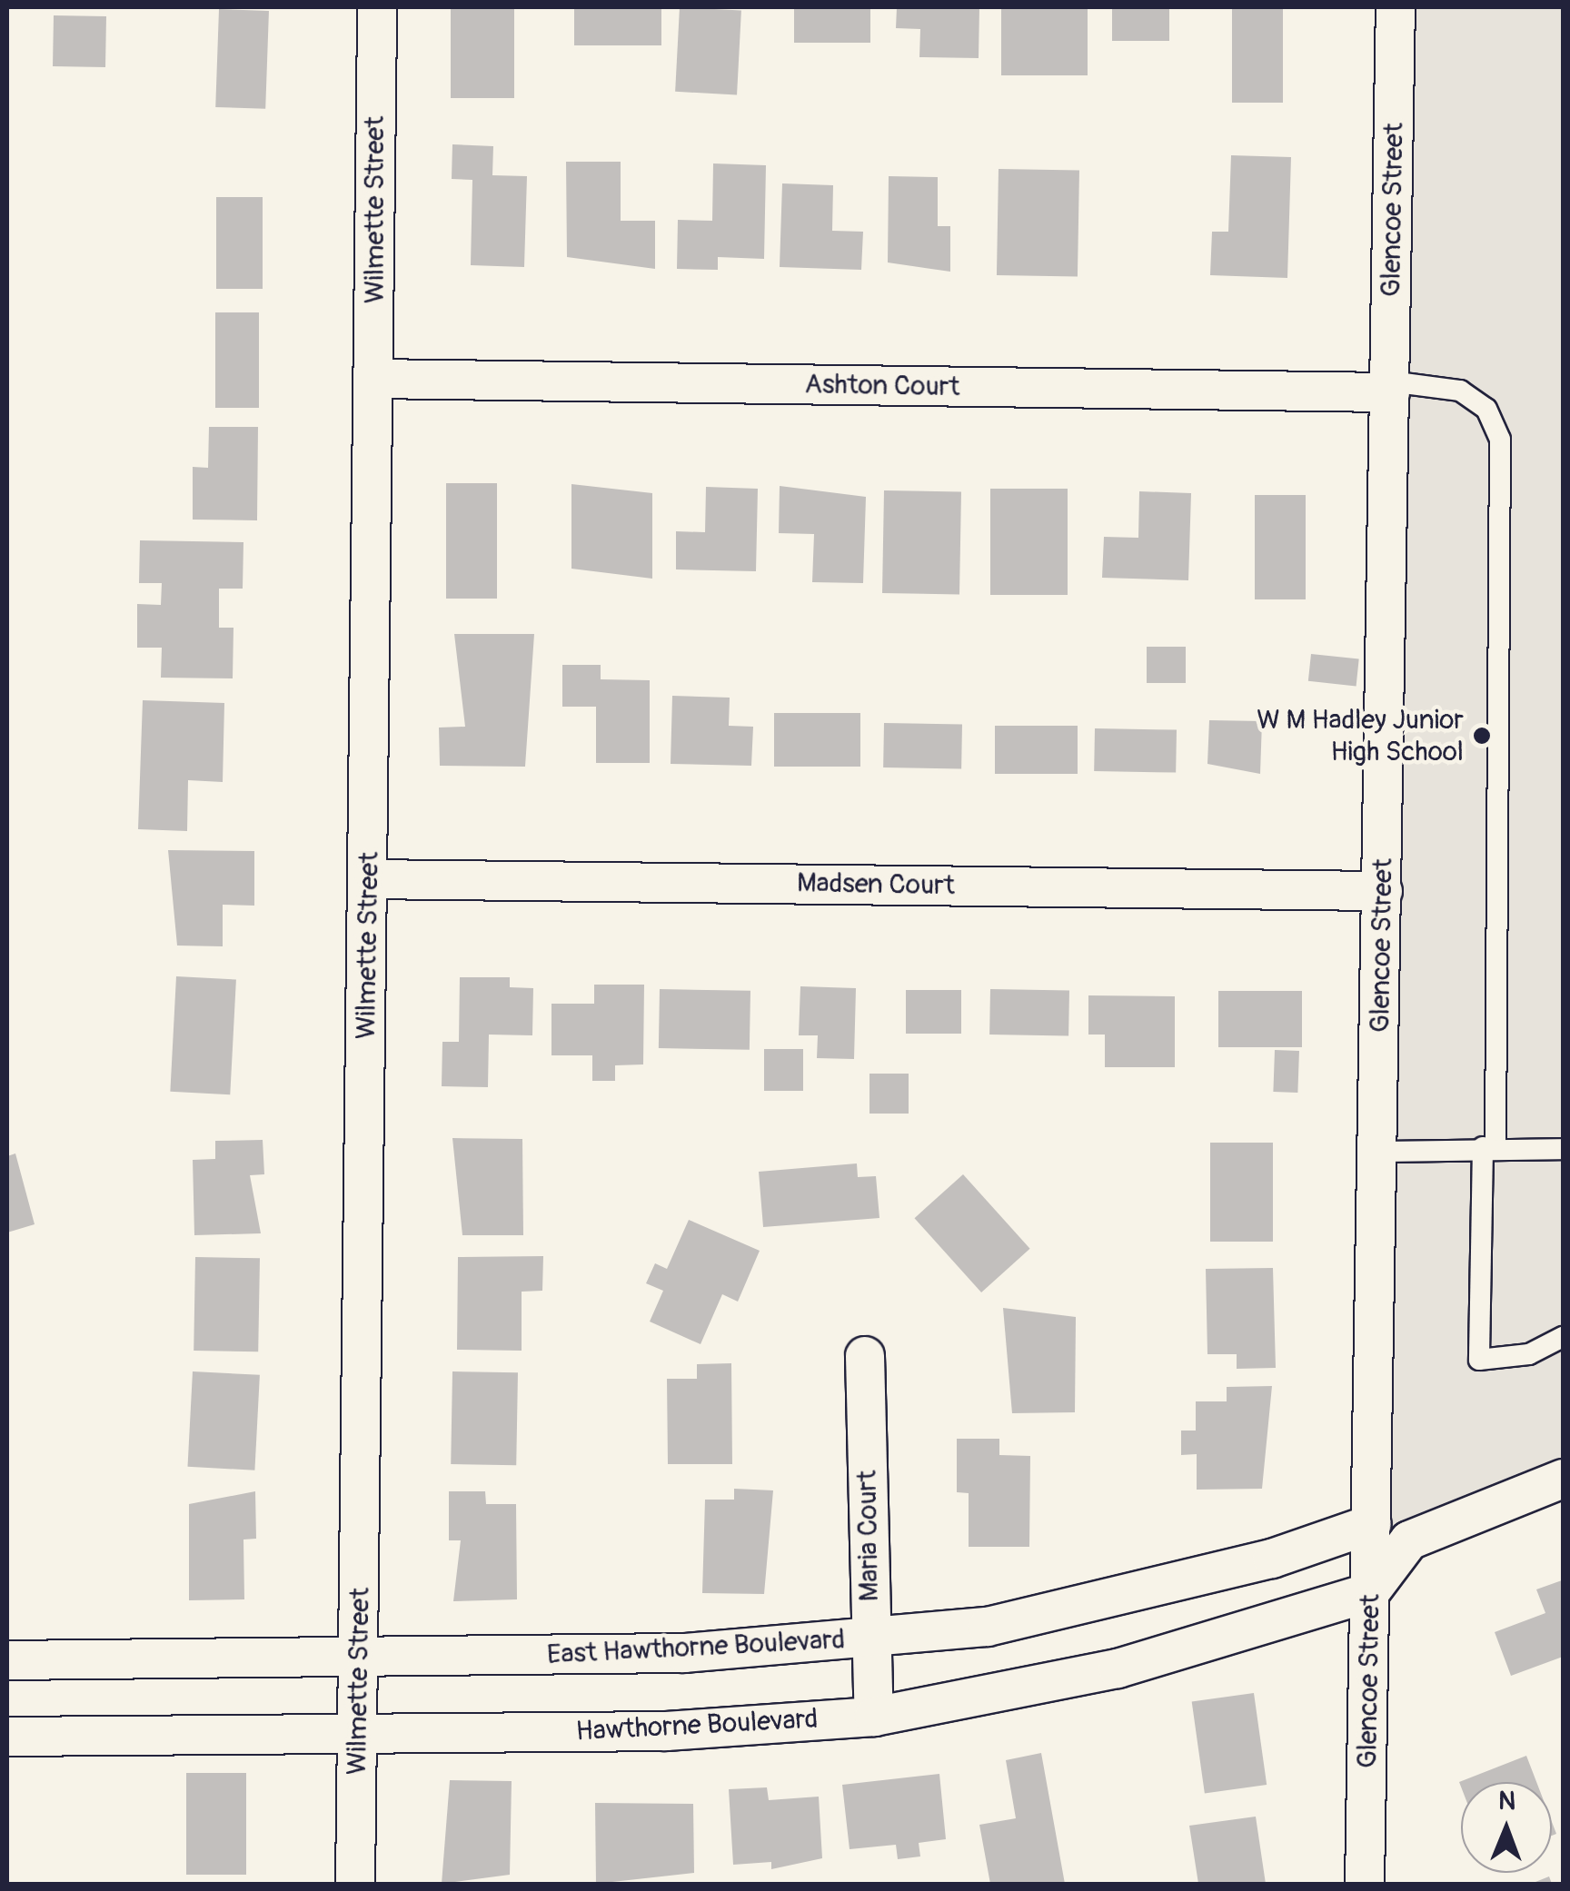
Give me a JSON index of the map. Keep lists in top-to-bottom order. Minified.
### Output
{"streets":{"street":["Wilmette Street","Glencoe Street","Ashton Court","Madsen Court","Maria Court","East Hawthorne Boulevard","Hawthorne Boulevard"]},"crossings":[["Wilmette Street","Ashton Court"],["Wilmette Street","Madsen Court"],["Wilmette Street","East Hawthorne Boulevard"],["Wilmette Street","Hawthorne Boulevard"],["Glencoe Street","Ashton Court"],["Glencoe Street","Madsen Court"],["Glencoe Street","East Hawthorne Boulevard"],["Glencoe Street","Hawthorne Boulevard"],["Maria Court","East Hawthorne Boulevard"],["Maria Court","Hawthorne Boulevard"]],"places":["W M Hadley Junior High School"],"north":"top"}
